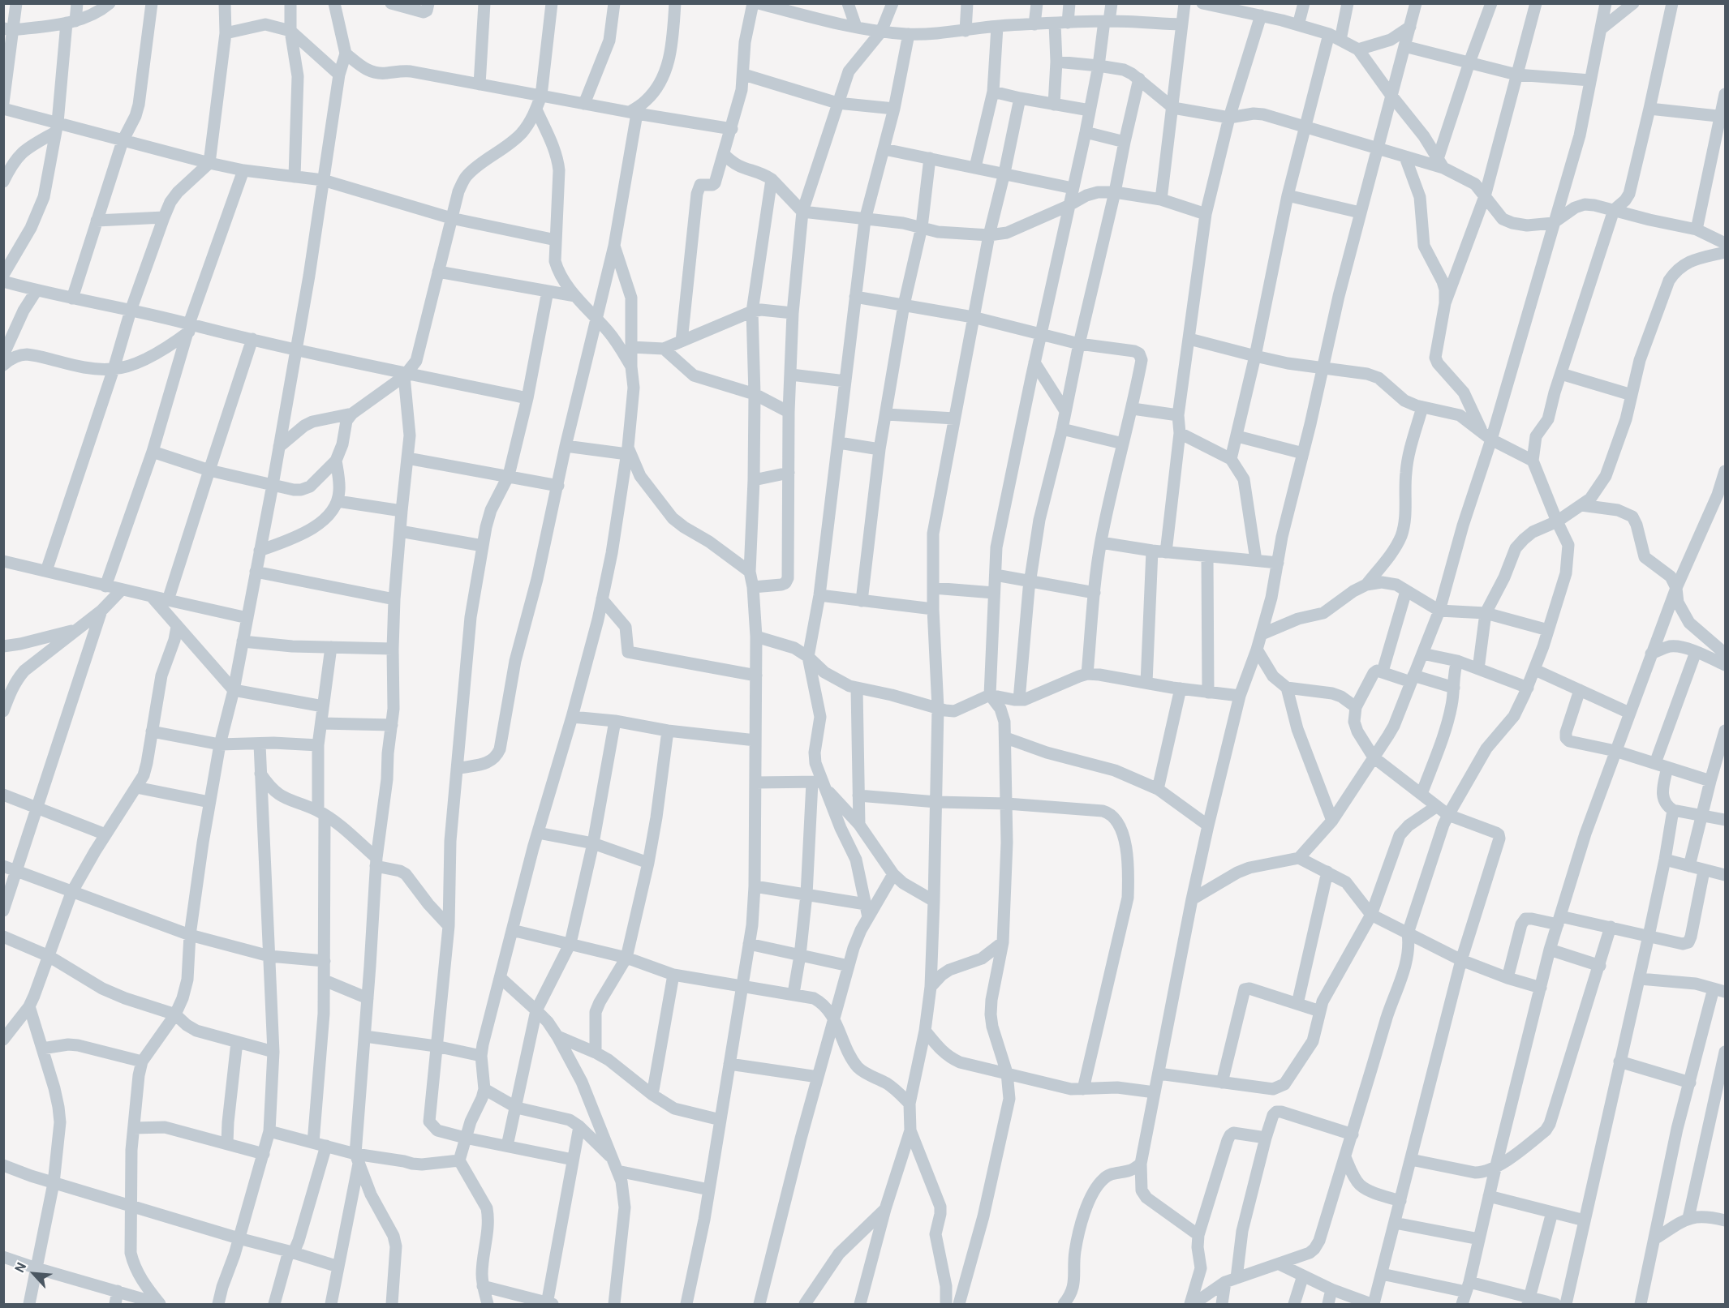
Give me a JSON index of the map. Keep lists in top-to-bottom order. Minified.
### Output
{"north":"top left"}
